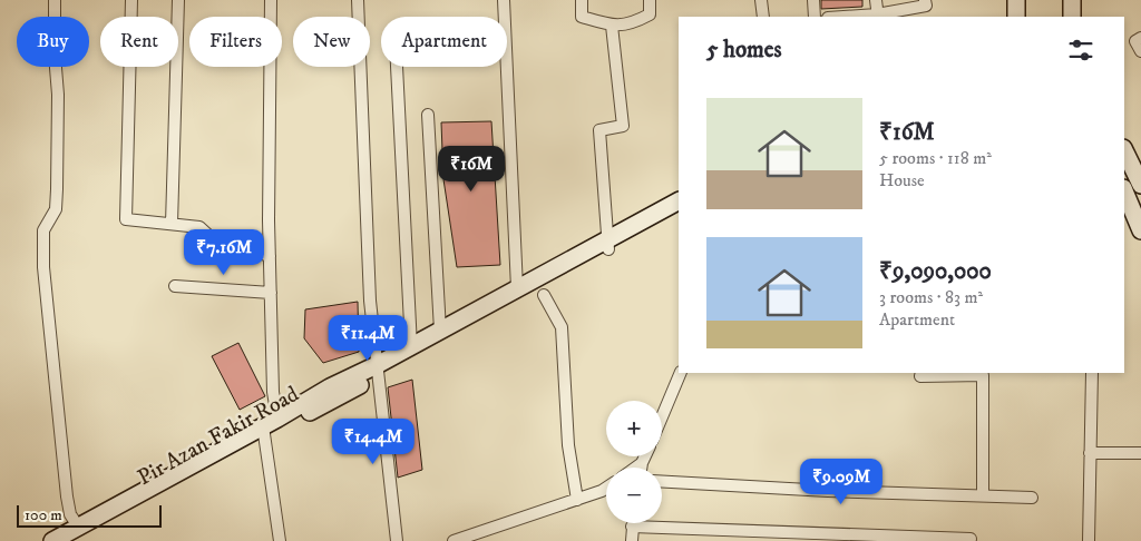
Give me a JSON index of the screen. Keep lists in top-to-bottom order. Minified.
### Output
{"streets":{"main road":["Pir Azan Fakir Road"]},"scale_bar":"100 m","page":{"chip":["Buy","Rent","Filters","New","Apartment"],"heading":"5 homes","list":[{"name":"₹16M","note":"5 rooms · 118 m² · House"},{"name":"₹9,090,000","note":"3 rooms · 83 m² · Apartment"}],"price":["₹16M","₹7.16M","₹11.4M","₹14.4M","₹9.09M"],"map_buttons":["+","−"],"scale":"100 m"}}
